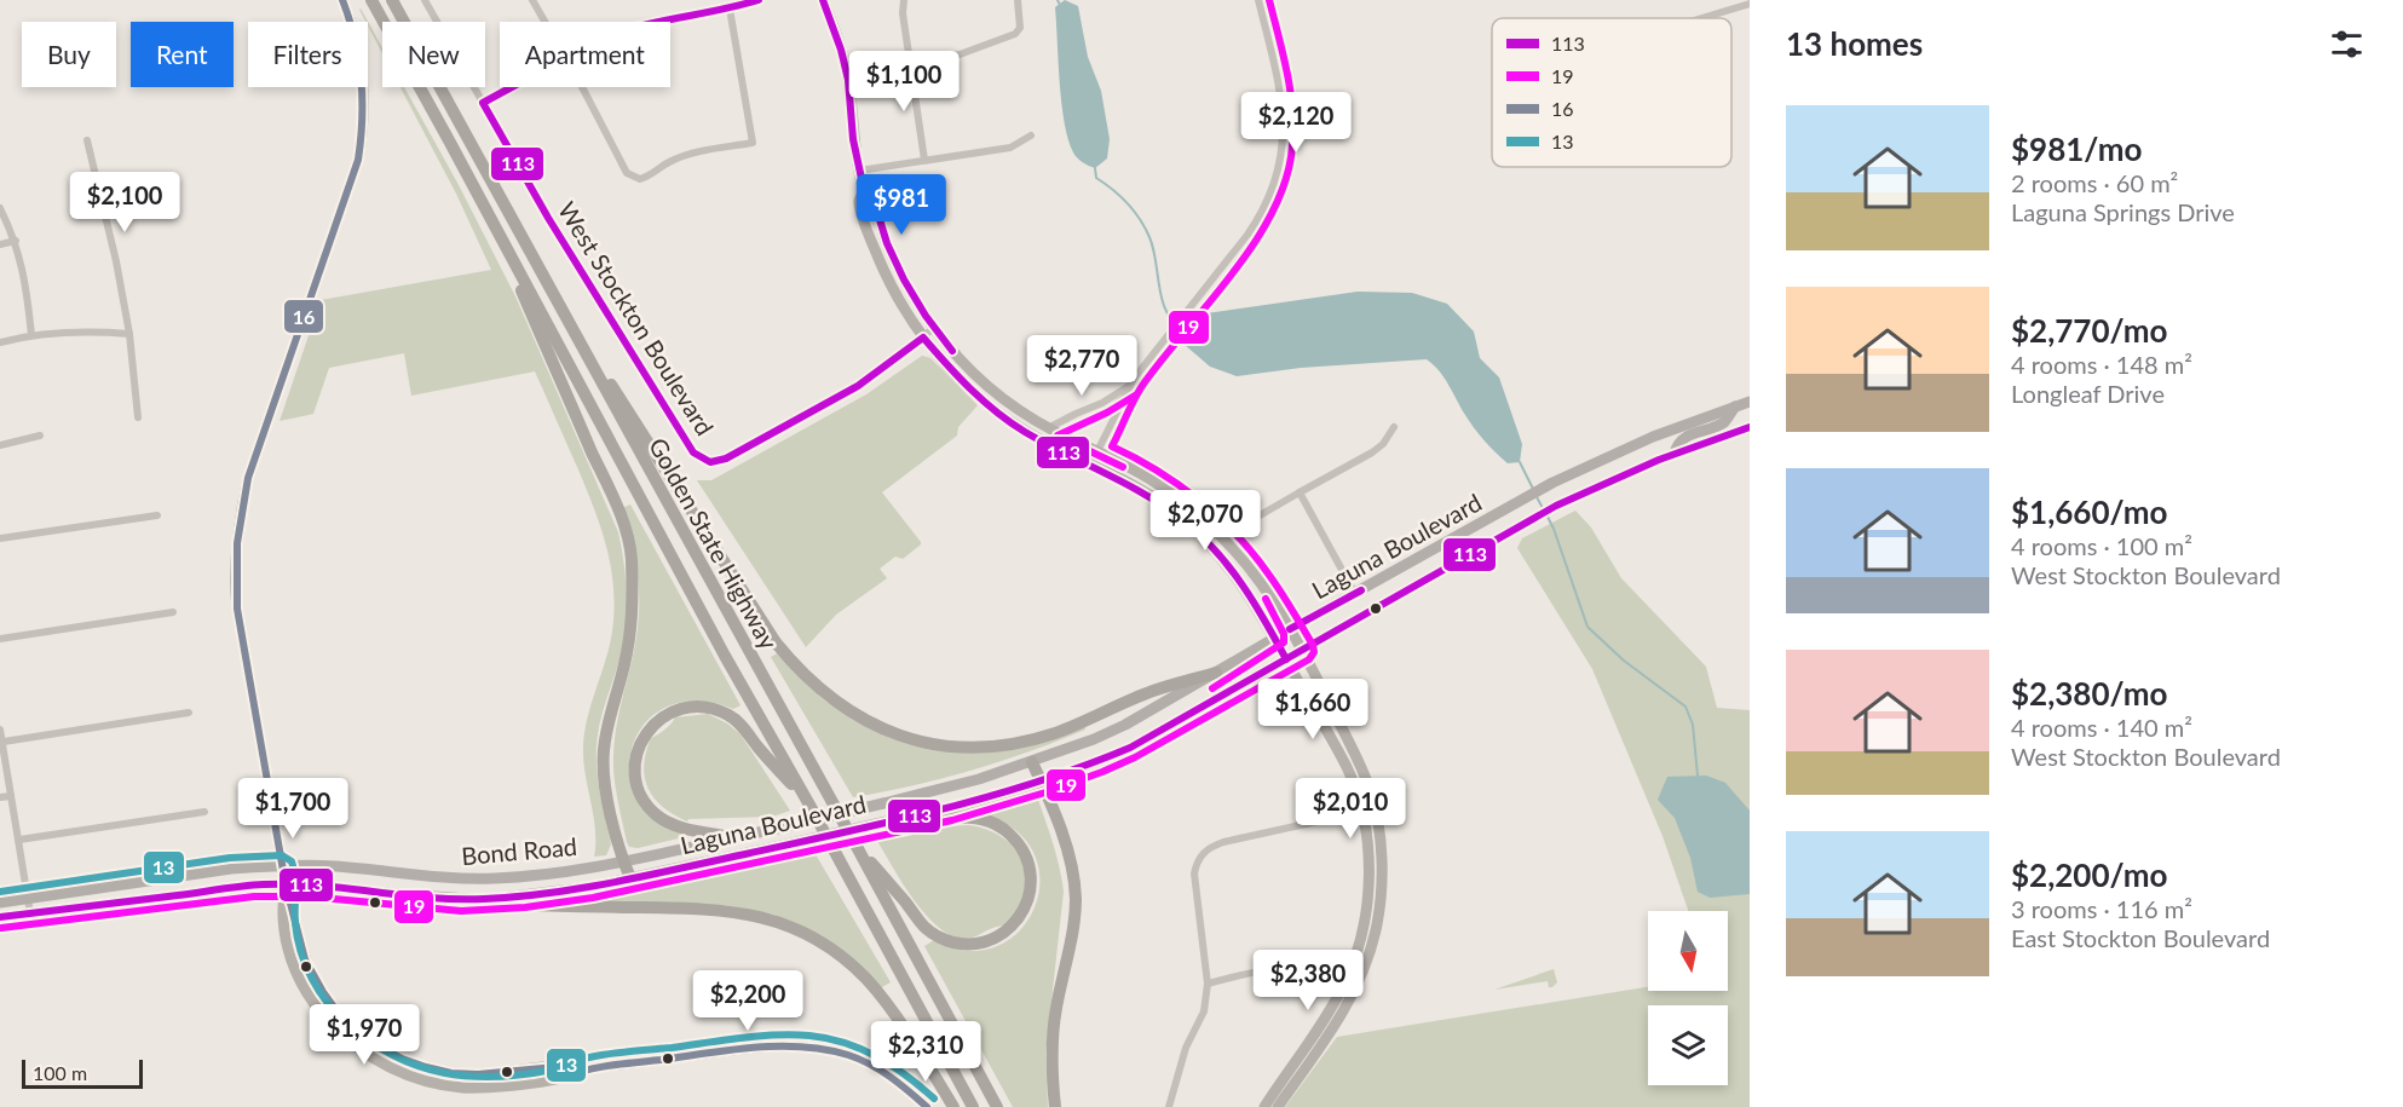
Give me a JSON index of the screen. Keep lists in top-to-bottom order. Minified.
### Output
{"streets":{"highway":["Golden State Highway"],"main road":["Laguna Boulevard","Bond Road"],"street":["West Stockton Boulevard"]},"crossings":[["Laguna Boulevard","Bond Road"]],"lines":["transit line 113","transit line 19","transit line 16","transit line 13"],"legend":["113","19","16","13"],"scale_bar":"100 m","north":"bottom","page":{"heading":"13 homes","chip":["Buy","Rent","Filters","New","Apartment"],"price":["$1,100","$2,120","$2,100","$981","$2,770","$2,070","$1,660","$1,700","$2,010","$2,380","$2,200","$1,970","$2,310"],"list":[{"name":"$981/mo","note":"2 rooms · 60 m² · Laguna Springs Drive"},{"name":"$2,770/mo","note":"4 rooms · 148 m² · Longleaf Drive"},{"name":"$1,660/mo","note":"4 rooms · 100 m² · West Stockton Boulevard"},{"name":"$2,380/mo","note":"4 rooms · 140 m² · West Stockton Boulevard"},{"name":"$2,200/mo","note":"3 rooms · 116 m² · East Stockton Boulevard"}],"scale":"100 m"}}
